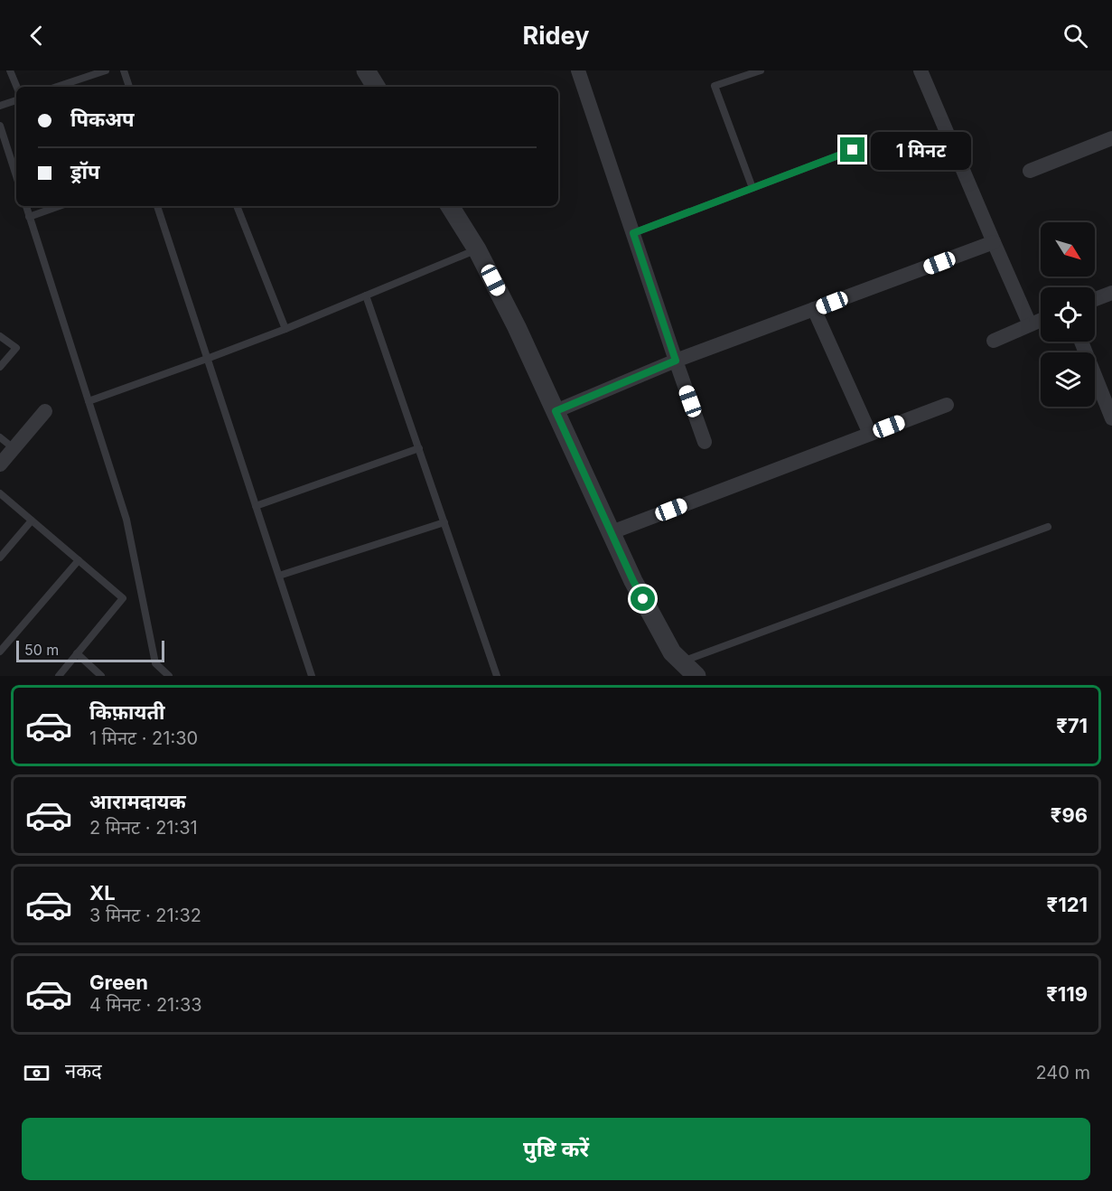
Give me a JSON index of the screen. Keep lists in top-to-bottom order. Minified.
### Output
{"scale_bar":"50 m","north":"bottom right","page":{"header":"Ridey","banner":["पिकअप","ड्रॉप"],"bubble":"1 मिनट","scale":"50 m","list":[{"name":"किफ़ायती","note":"1 मिनट · 21:30","value":"₹71"},{"name":"आरामदायक","note":"2 मिनट · 21:31","value":"₹96"},{"name":"XL","note":"3 मिनट · 21:32","value":"₹121"},{"name":"Green","note":"4 मिनट · 21:33","value":"₹119"}],"pay":["नकद","240 m"],"buttons":"पुष्टि करें"}}
